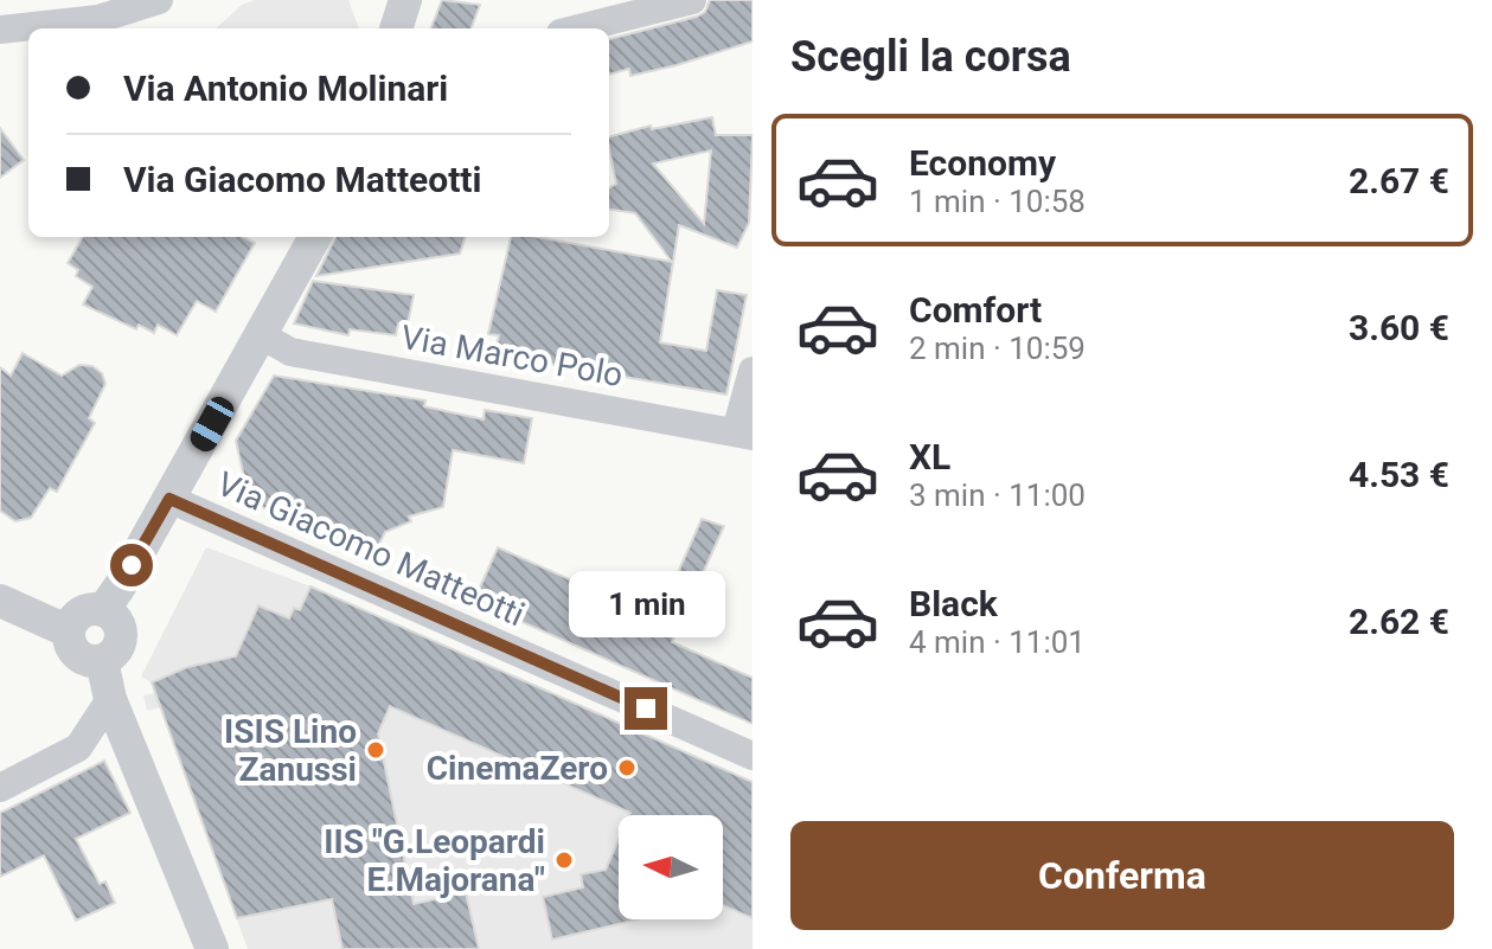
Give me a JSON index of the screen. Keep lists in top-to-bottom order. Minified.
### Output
{"streets":{"street":["Via Marco Polo","Via Giacomo Matteotti"]},"places":["ISIS Lino Zanussi","CinemaZero","IIS \"G.Leopardi E.Majorana\""],"north":"left","page":{"heading":"Scegli la corsa","banner":["Via Antonio Molinari","Via Giacomo Matteotti"],"list":[{"name":"Economy","note":"1 min · 10:58","value":"2.67 €"},{"name":"Comfort","note":"2 min · 10:59","value":"3.60 €"},{"name":"XL","note":"3 min · 11:00","value":"4.53 €"},{"name":"Black","note":"4 min · 11:01","value":"2.62 €"}],"bubble":"1 min","buttons":"Conferma"}}
